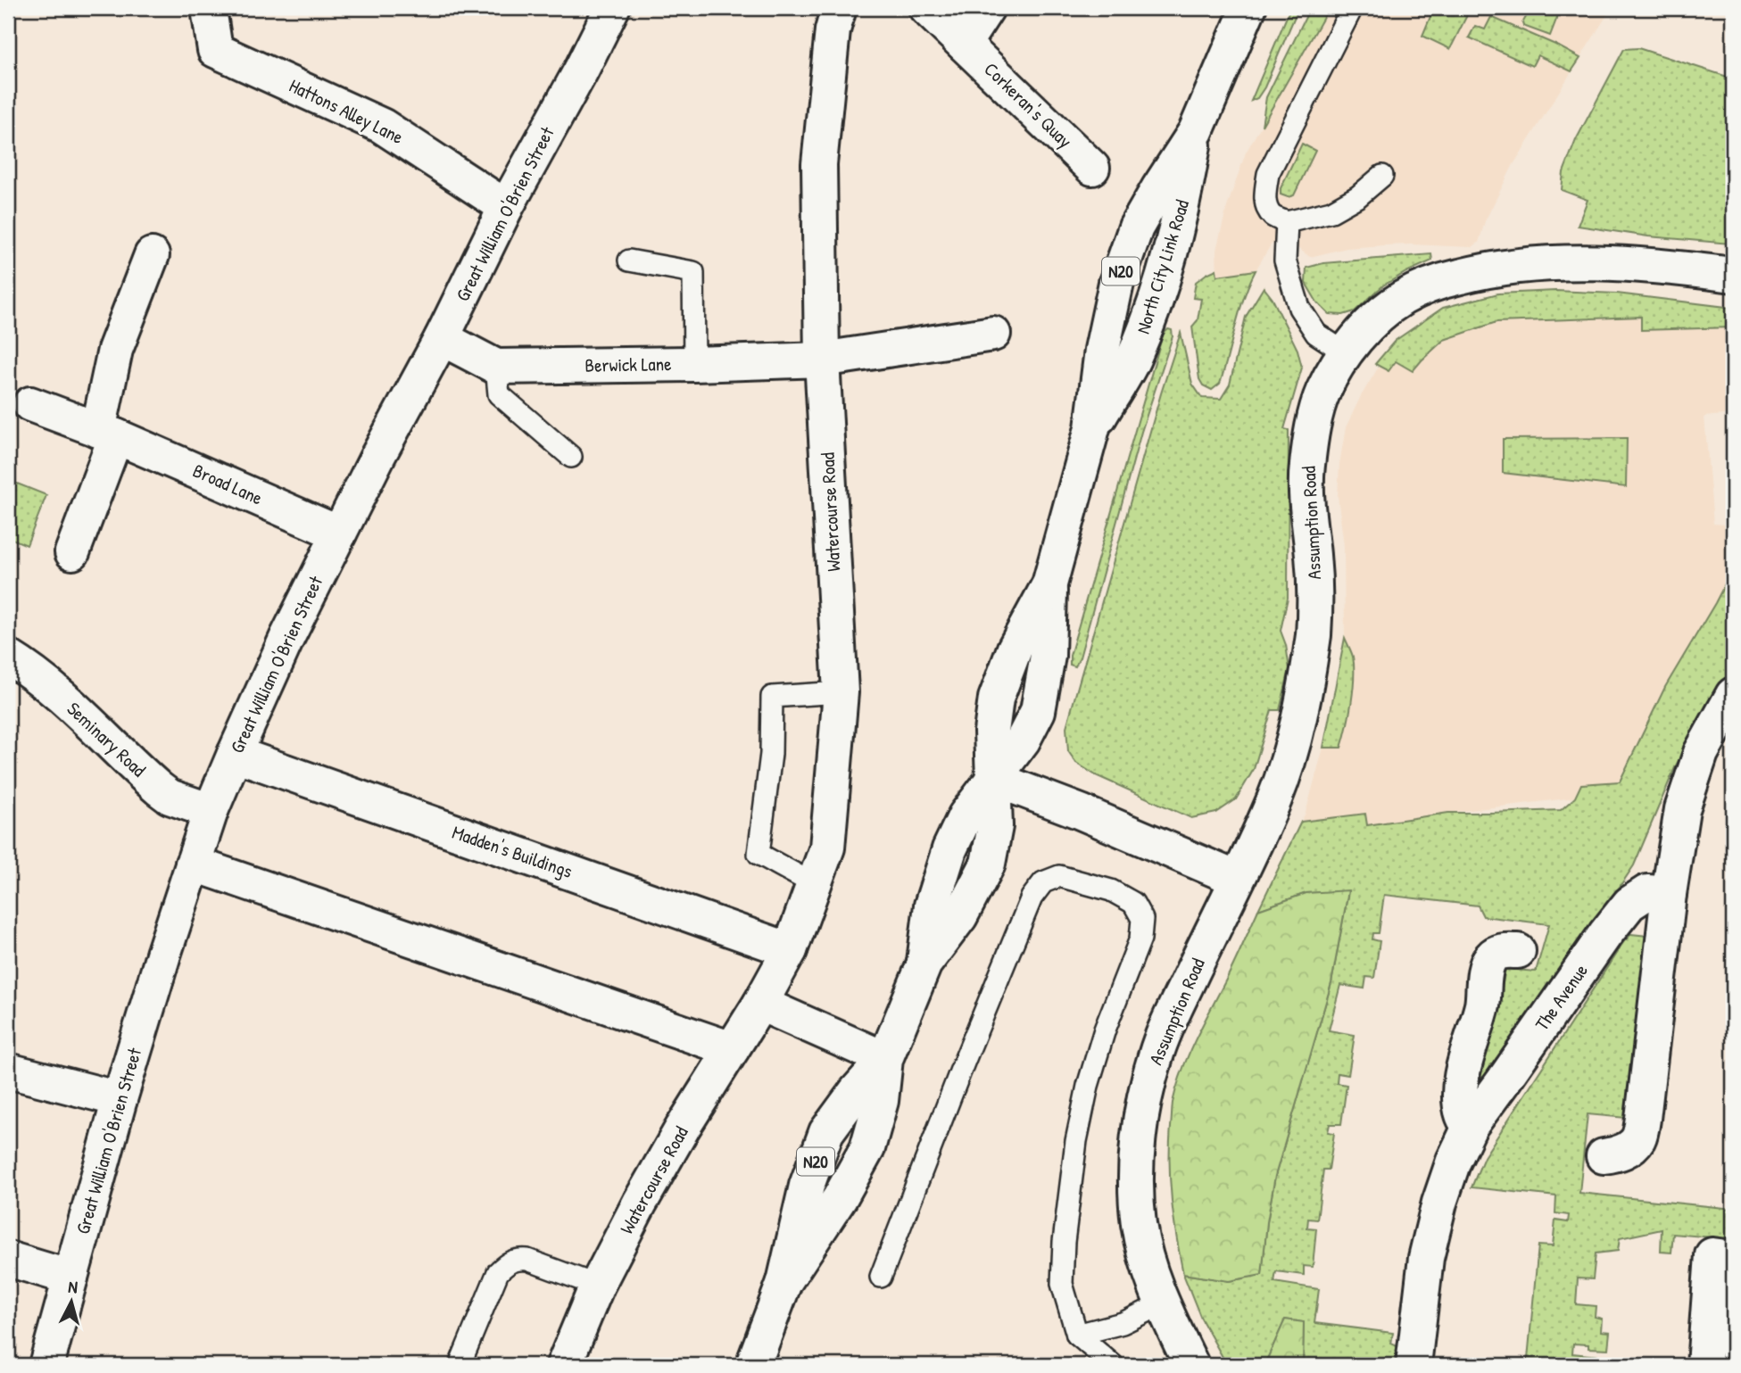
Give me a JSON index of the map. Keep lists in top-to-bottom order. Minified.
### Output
{"streets":{"main road":["Corkeran's Quay","Hattons Alley Lane","Great William O'Brien Street","North City Link Road","N20","Berwick Lane","Broad Lane","Watercourse Road","Assumption Road","Seminary Road","Madden's Buildings","The Avenue"]},"crossings":[["Hattons Alley Lane","Great William O'Brien Street"],["Great William O'Brien Street","Berwick Lane"],["Great William O'Brien Street","Broad Lane"],["Great William O'Brien Street","Seminary Road"],["Great William O'Brien Street","Madden's Buildings"],["Berwick Lane","Watercourse Road"],["Watercourse Road","Madden's Buildings"]],"north":"top"}
